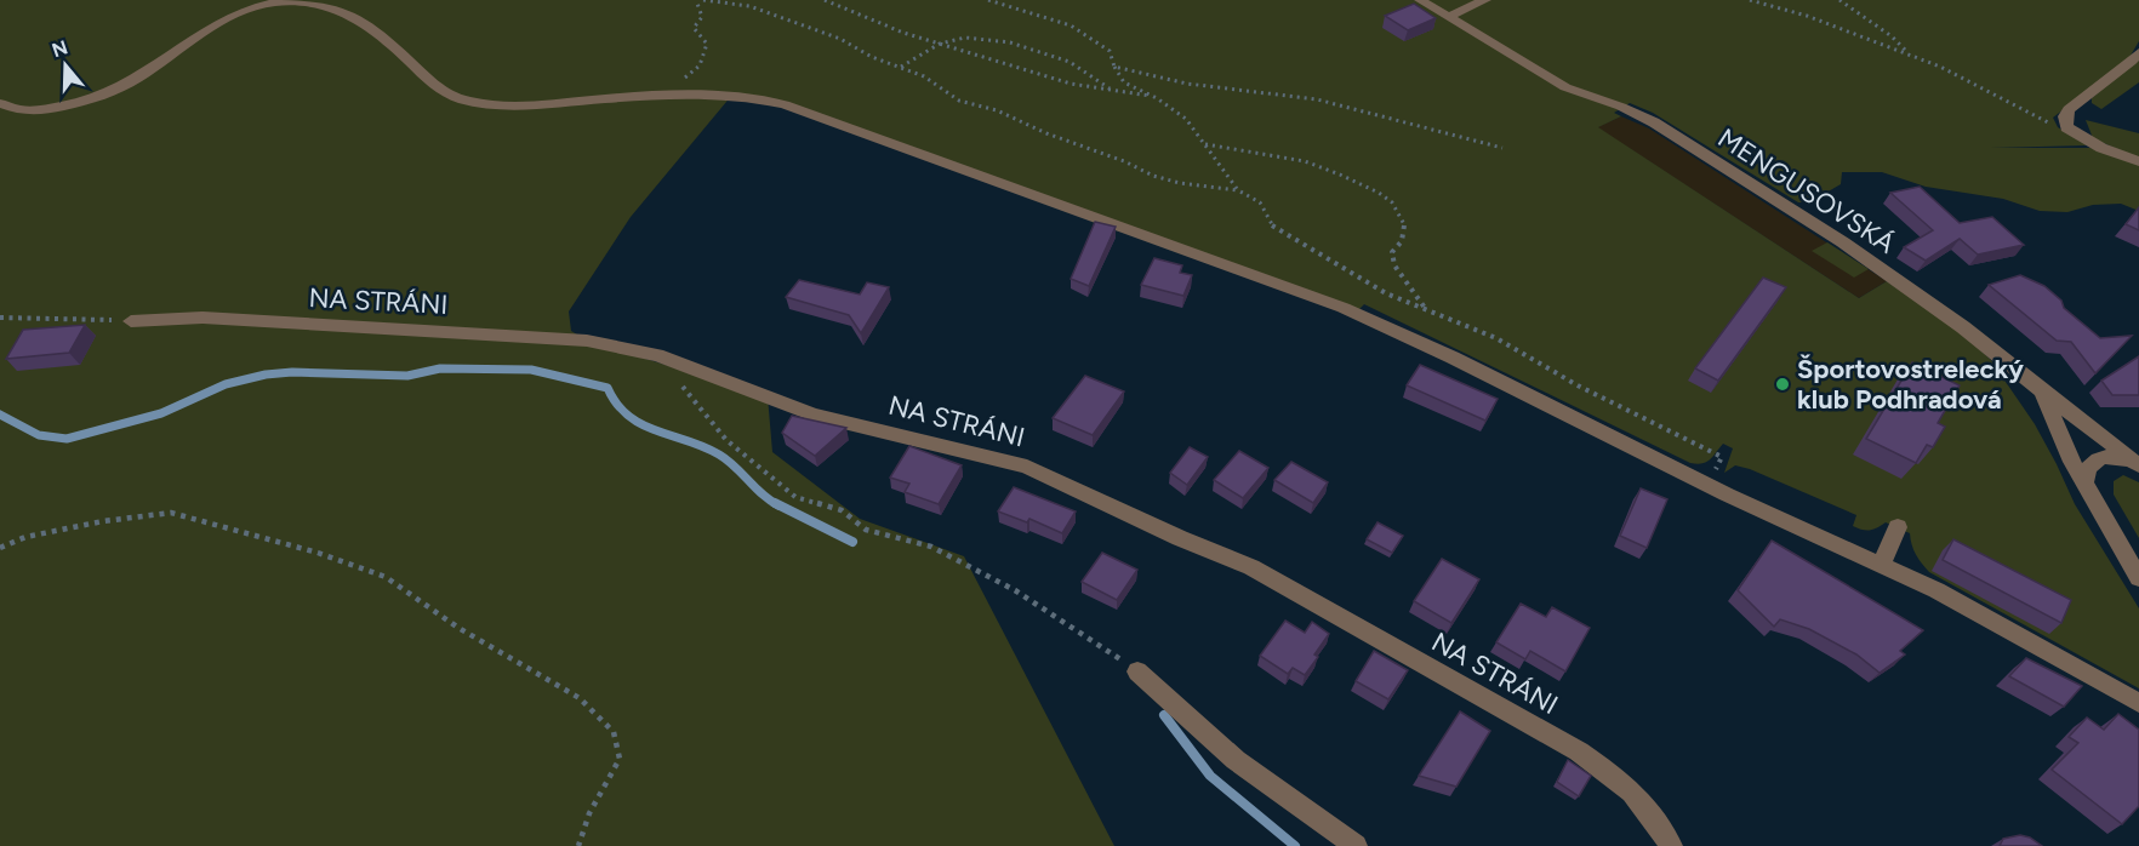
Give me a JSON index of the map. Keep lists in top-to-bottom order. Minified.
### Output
{"streets":{"street":["MENGUSOVSKÁ","NA STRÁNI"]},"places":["Športovostrelecký klub Podhradová"],"north":"top"}
